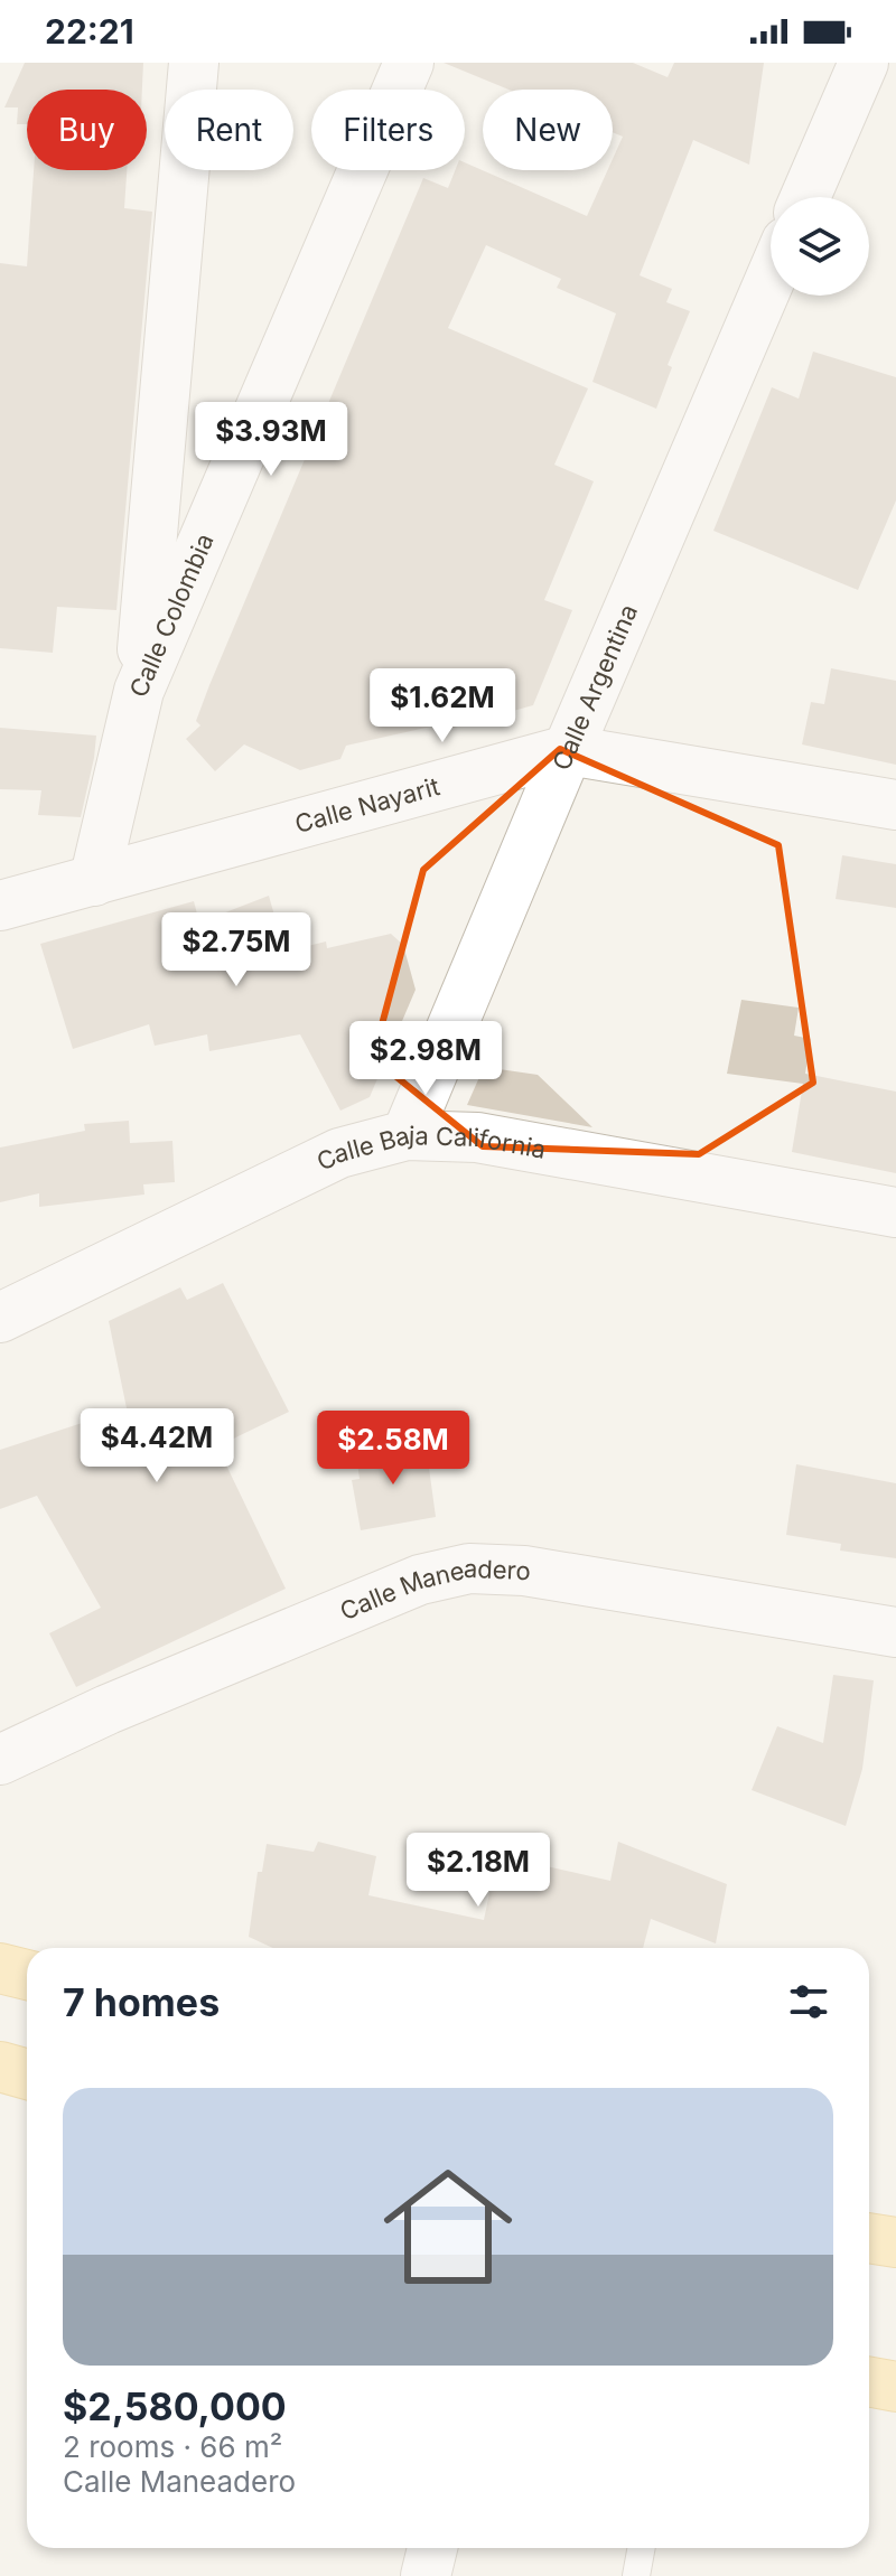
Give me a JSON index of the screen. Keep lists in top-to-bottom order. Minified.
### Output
{"streets":{"street":["Calle Colombia","Calle Argentina","Calle Nayarit","Calle Baja California","Calle Maneadero"]},"crossings":[["Calle Colombia","Calle Nayarit"],["Calle Argentina","Calle Nayarit"],["Calle Argentina","Calle Baja California"]],"page":{"status":"22:21","chip":["Buy","Rent","Filters","New"],"price":["$3.93M","$1.62M","$2.75M","$2.98M","$4.42M","$2.58M","$2.18M"],"heading":"7 homes","list":[{"name":"$2,580,000","note":"2 rooms · 66 m² · Calle Maneadero"}]}}
